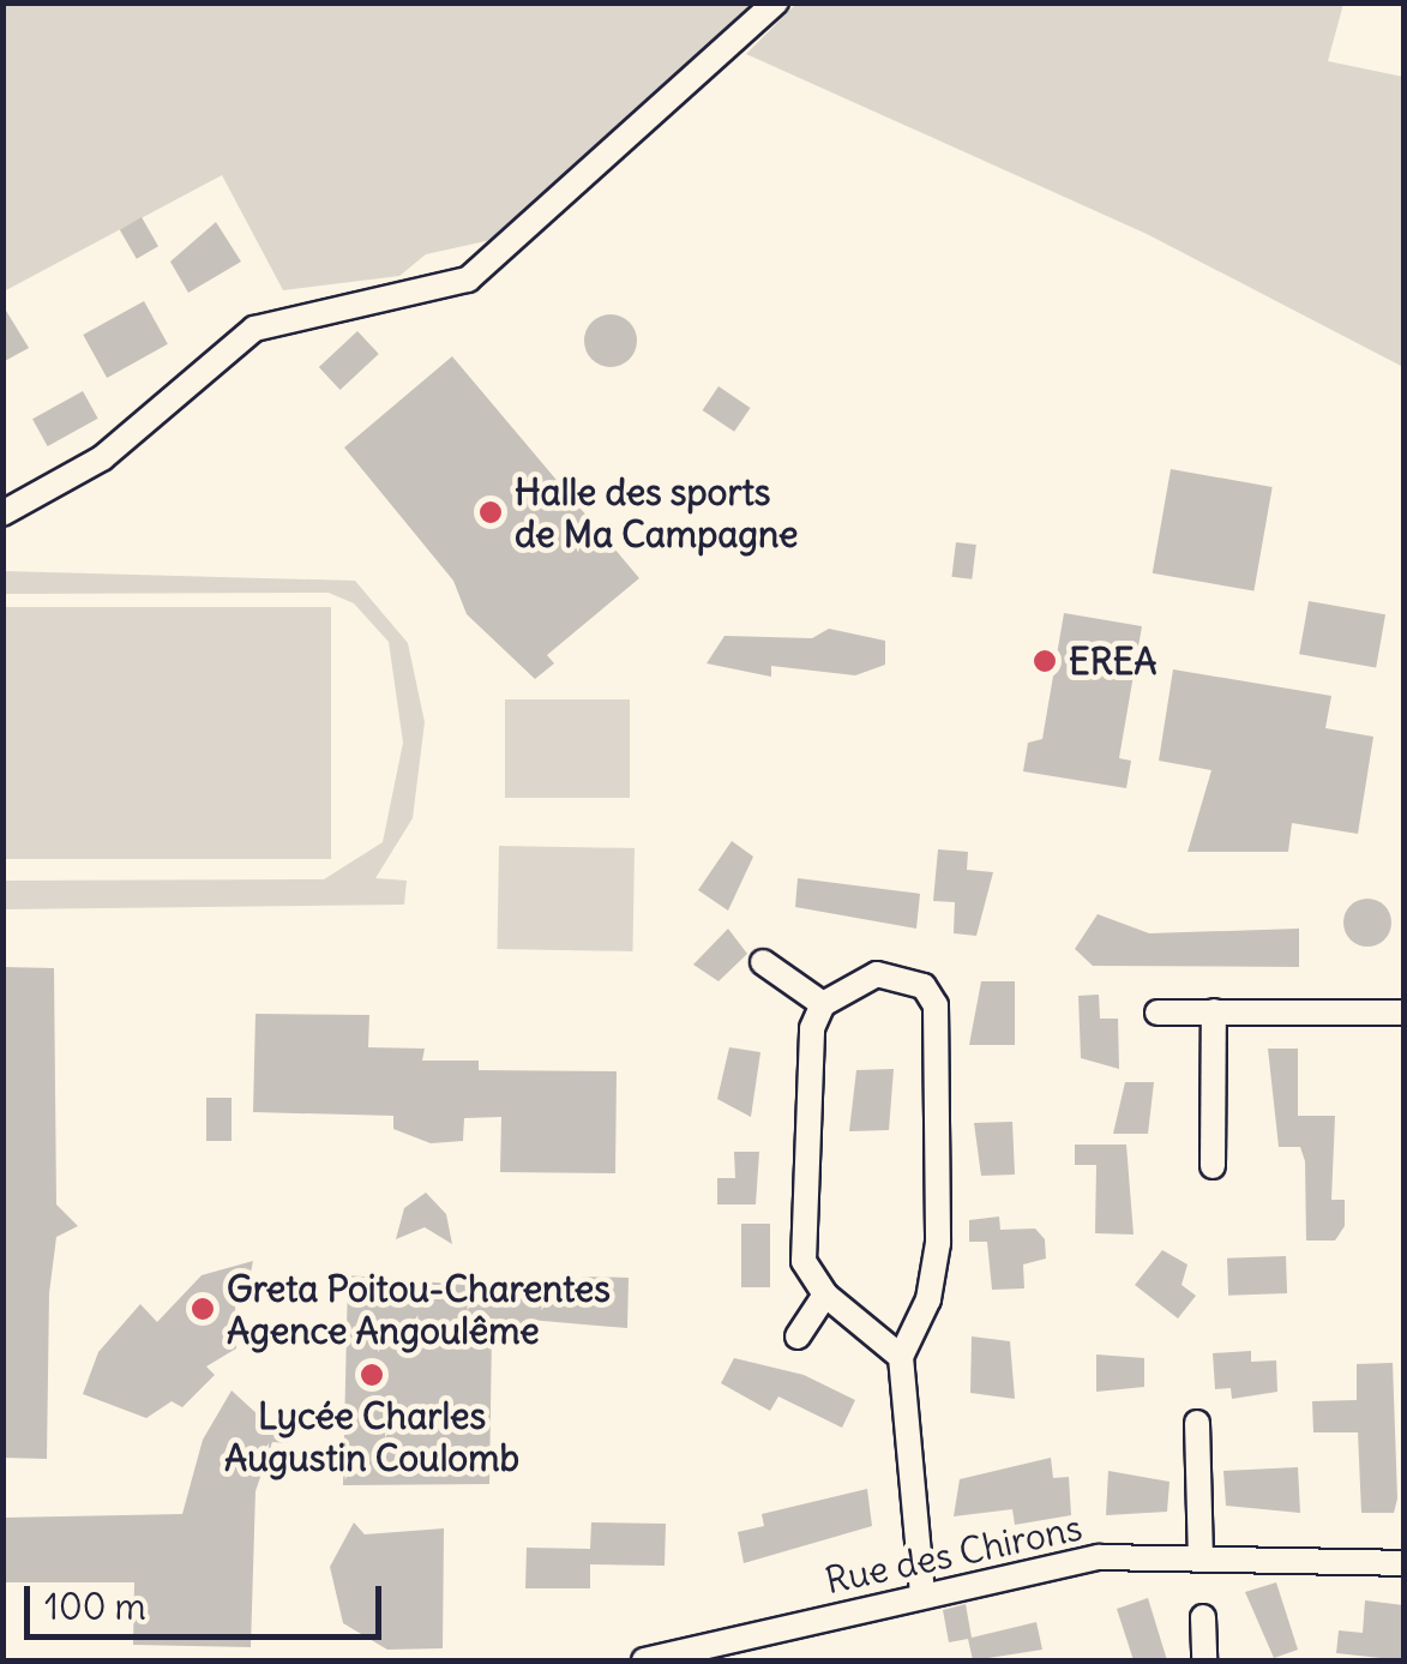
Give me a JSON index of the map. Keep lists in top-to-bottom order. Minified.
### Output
{"streets":{"street":["Rue des Chirons"]},"places":["Halle des sports de Ma Campagne","EREA","Greta Poitou-Charentes Agence Angoulême","Lycée Charles Augustin Coulomb"],"scale_bar":"100 m"}
